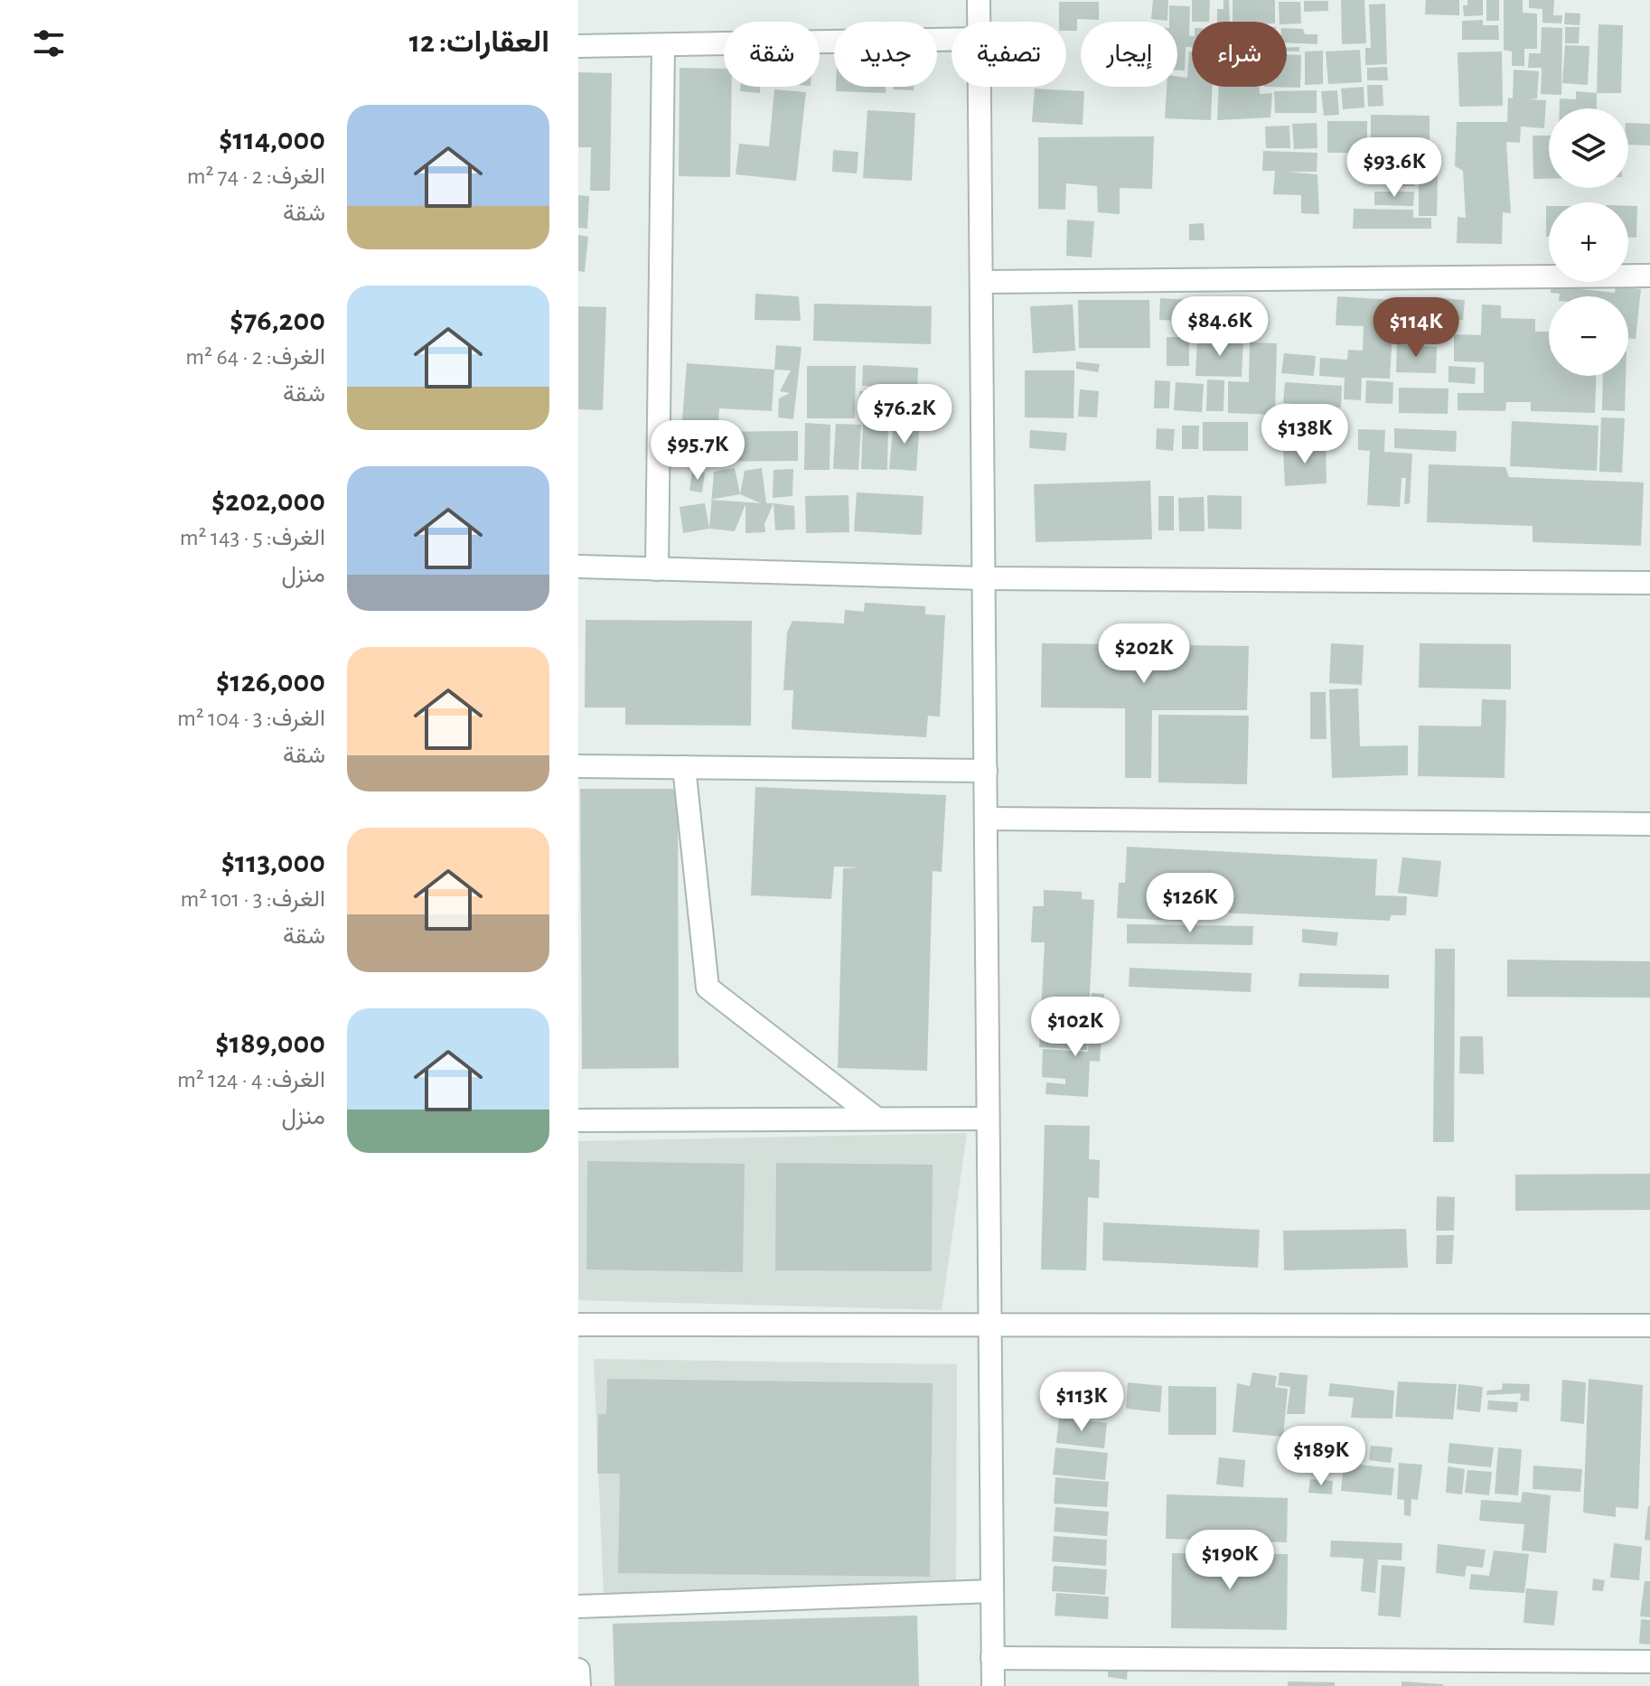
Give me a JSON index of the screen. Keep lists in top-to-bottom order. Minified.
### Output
{"page":{"heading":"العقارات: 12","chip":["شراء","إيجار","تصفية","جديد","شقة"],"list":[{"name":"$114,000","note":"الغرف: 2 · 74 m² · شقة"},{"name":"$76,200","note":"الغرف: 2 · 64 m² · شقة"},{"name":"$202,000","note":"الغرف: 5 · 143 m² · منزل"},{"name":"$126,000","note":"الغرف: 3 · 104 m² · شقة"},{"name":"$113,000","note":"الغرف: 3 · 101 m² · شقة"},{"name":"$189,000","note":"الغرف: 4 · 124 m² · منزل"}],"map_buttons":["+","−"],"price":["$93.6K","$84.6K","$114K","$76.2K","$138K","$95.7K","$202K","$126K","$102K","$113K","$189K","$190K"]}}
